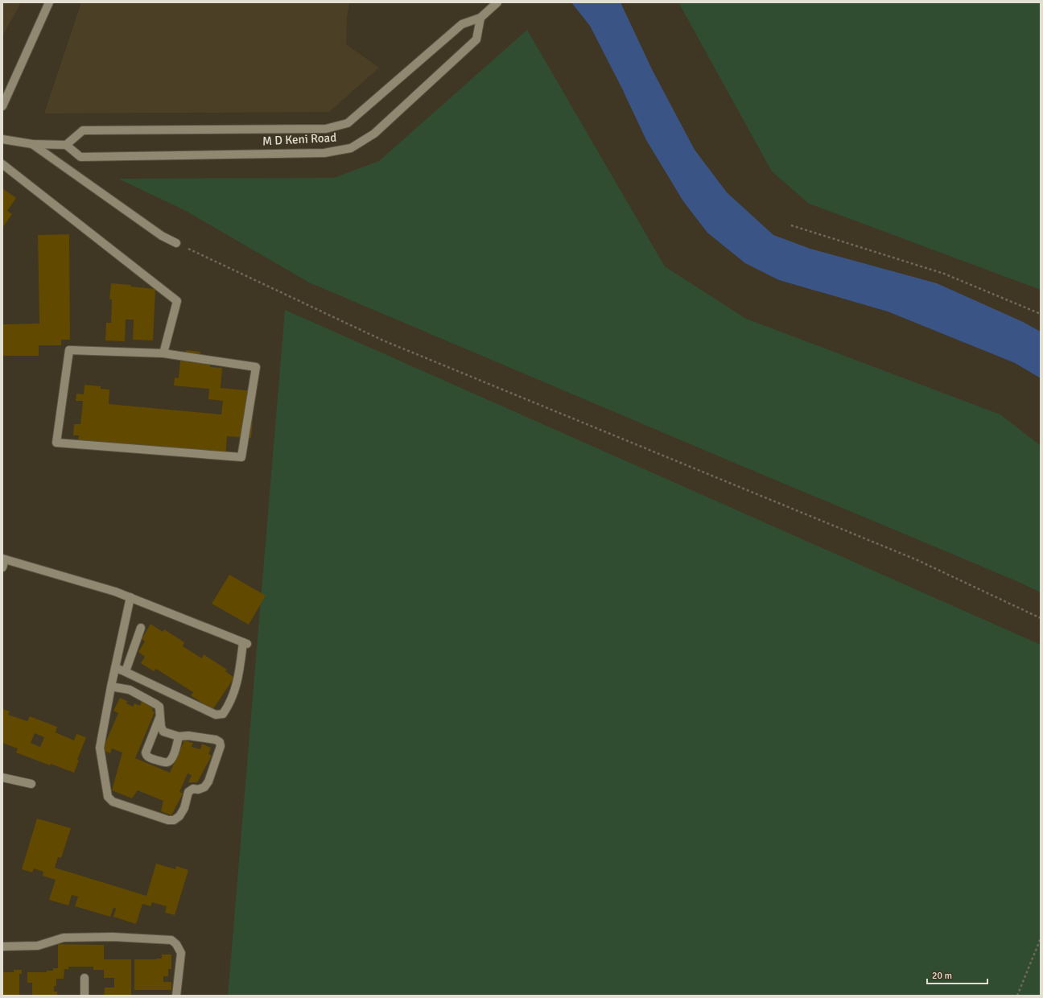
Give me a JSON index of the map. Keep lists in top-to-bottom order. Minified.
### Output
{"streets":{"street":["M D Keni Road"]},"scale_bar":"20 m"}
